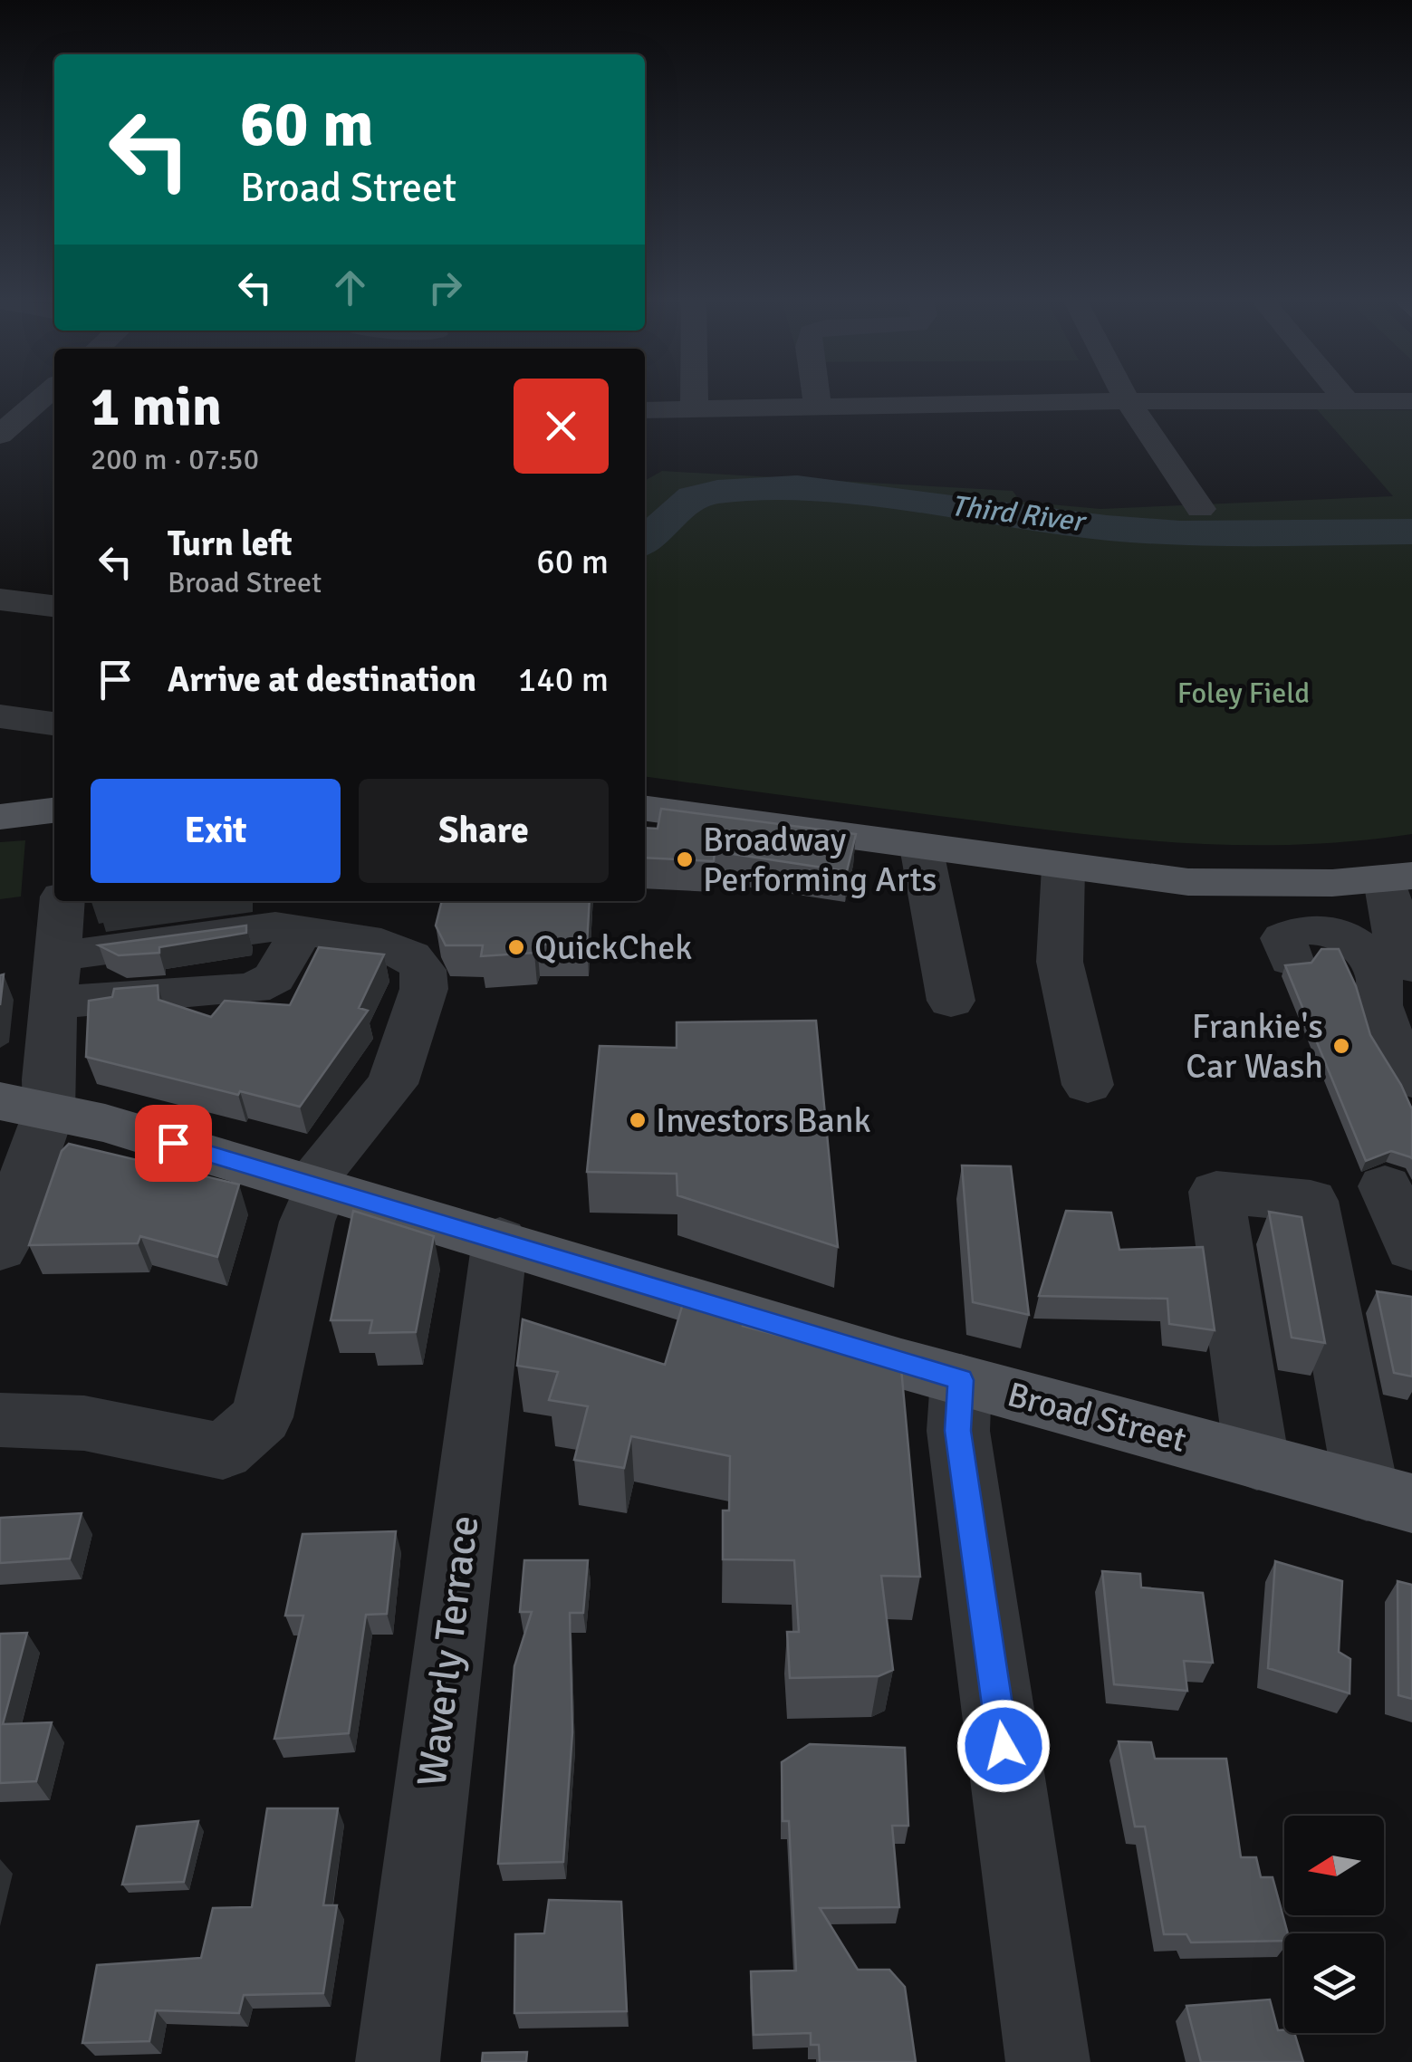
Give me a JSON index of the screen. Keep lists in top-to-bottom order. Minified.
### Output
{"streets":{"main road":["Broad Street"],"street":["Waverly Terrace"]},"crossings":[["Broad Street","Waverly Terrace"]],"water":["Third River"],"parks":["Foley Field"],"places":["Broadway Performing Arts","QuickChek","Frankie's Car Wash","Investors Bank"],"north":"left","page":{"turn":["60 m","Broad Street"],"heading":["1 min","200 m · 07:50"],"list":[{"name":"Turn left","note":"Broad Street","value":"60 m"},{"name":"Arrive at destination","value":"140 m"}],"buttons":["Exit","Share"]}}
